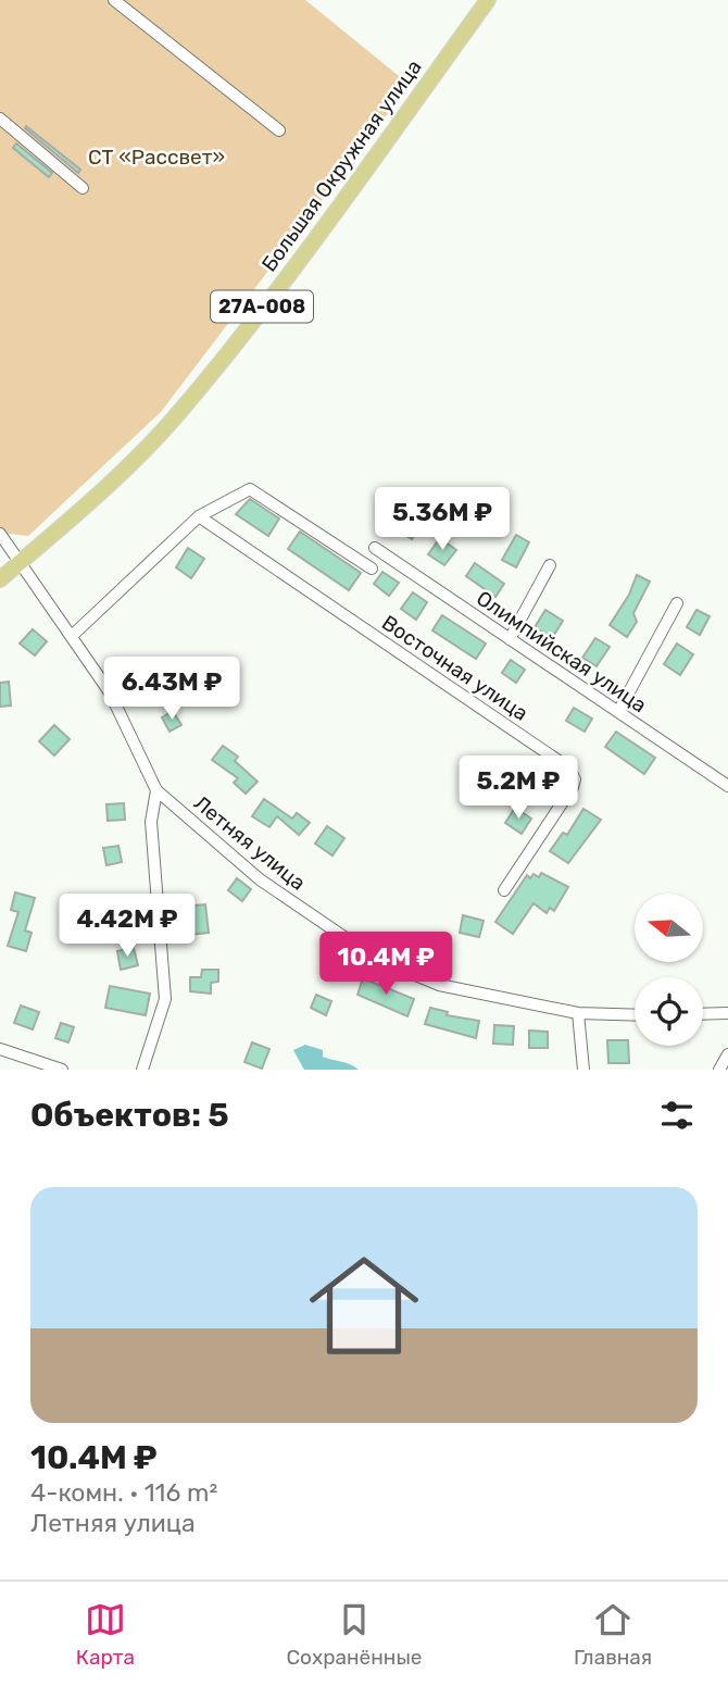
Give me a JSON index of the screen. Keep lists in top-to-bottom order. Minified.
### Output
{"streets":{"main road":["Большая Окружная улица","27А-008"],"street":["Олимпийская улица","Восточная улица","Летняя улица"]},"crossings":[["Большая Окружная улица","Летняя улица"]],"parks":["СТ «Рассвет»"],"north":"left","page":{"price":["5.36M ₽","6.43M ₽","5.2M ₽","4.42M ₽","10.4M ₽"],"heading":"Объектов: 5","list":[{"name":"10.4M ₽","note":"4-комн. · 116 m² · Летняя улица"}],"tabs":["Карта","Сохранённые","Главная"]}}
